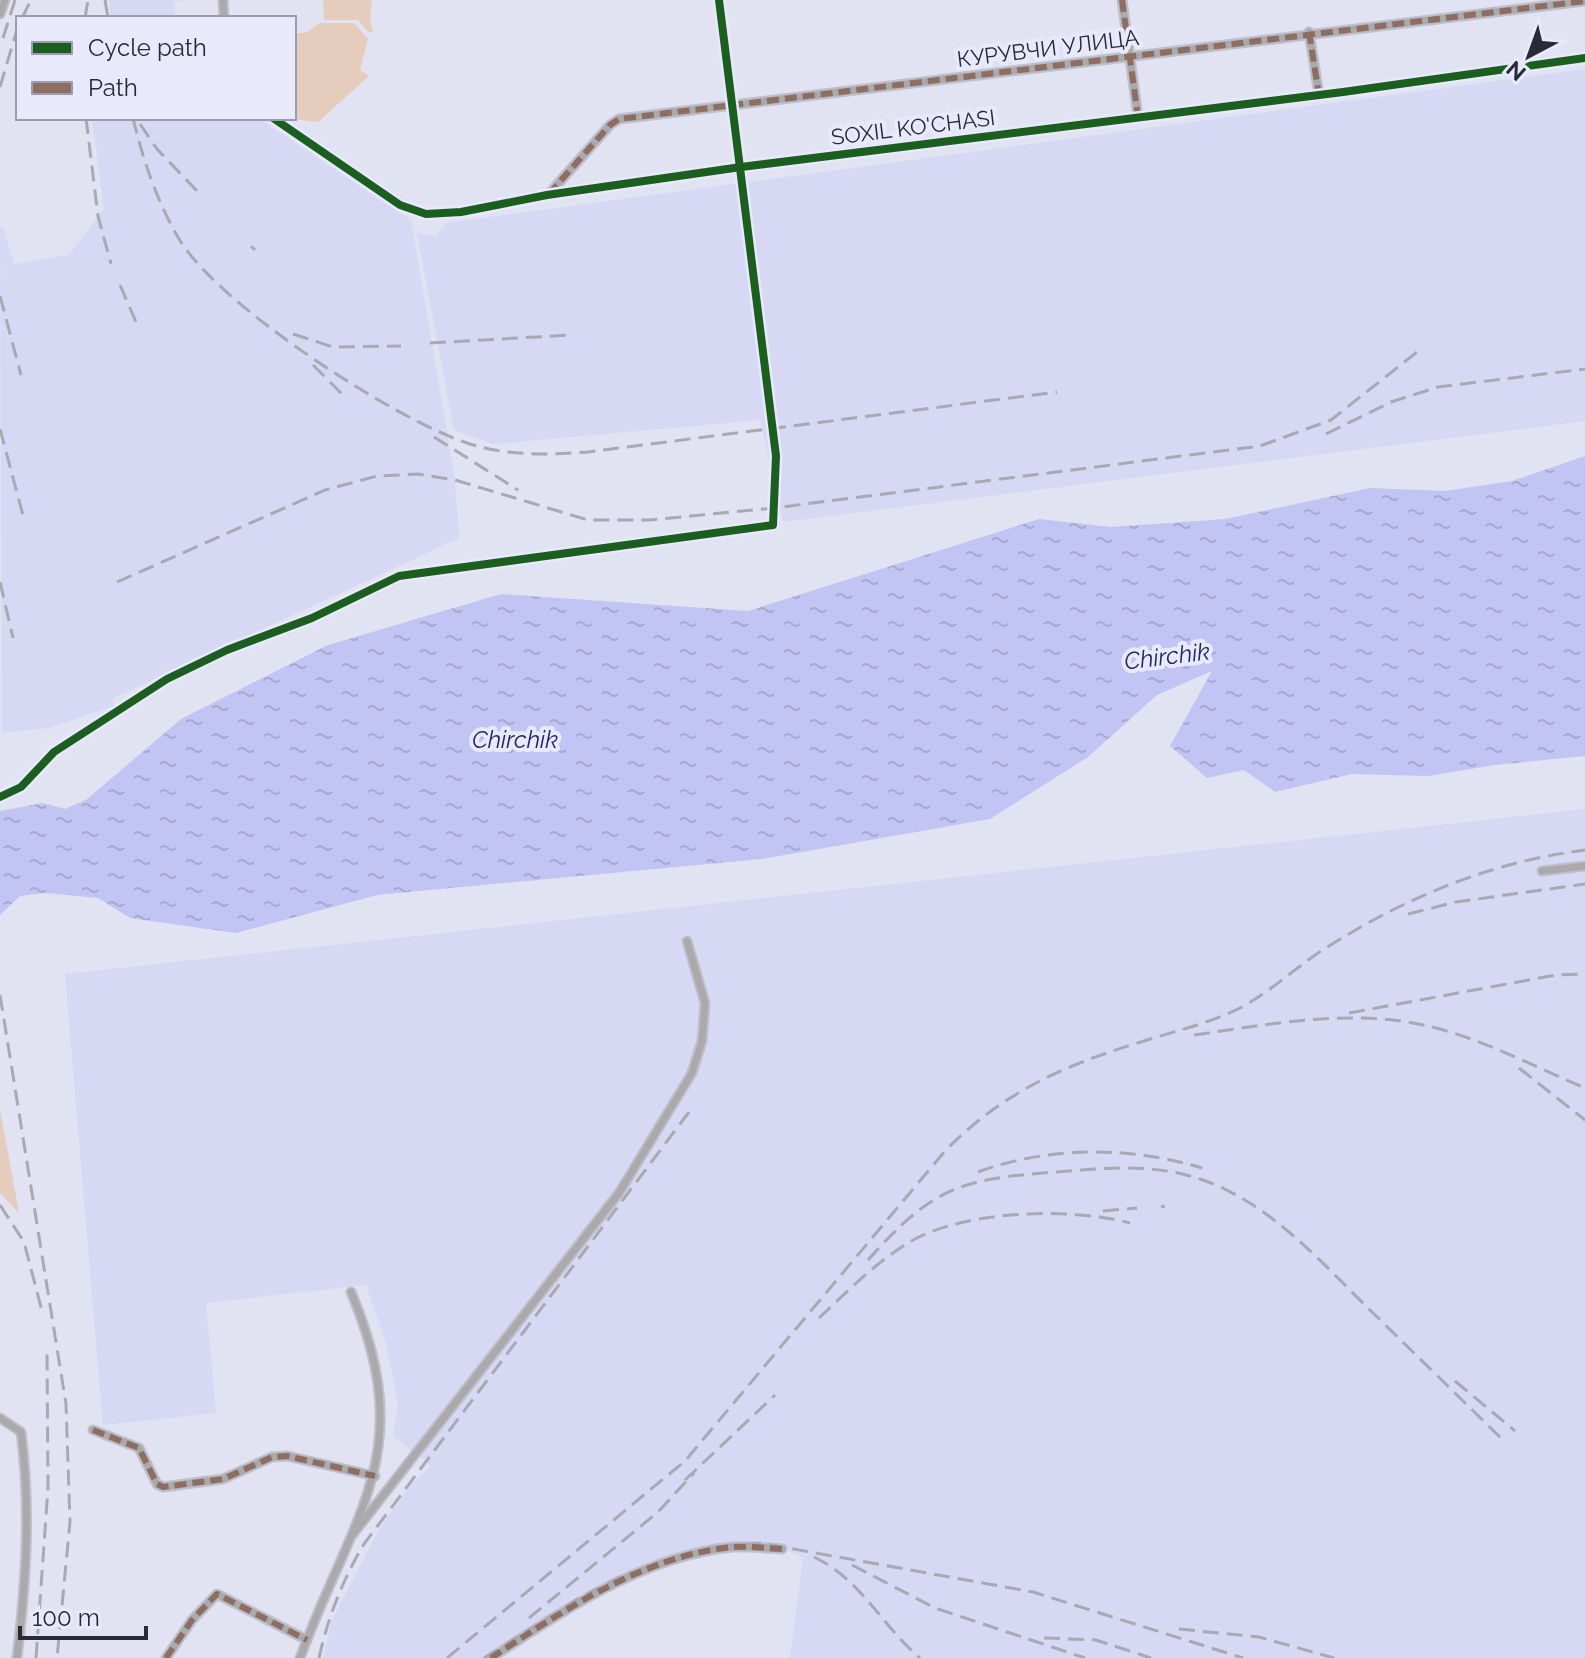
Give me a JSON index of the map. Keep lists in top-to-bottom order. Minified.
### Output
{"streets":{"street":["КУРУВЧИ УЛИЦА","SOXIL KO'CHASI"]},"crossings":[["КУРУВЧИ УЛИЦА","SOXIL KO'CHASI"]],"water":["Chirchik"],"legend":["Cycle path","Path"],"scale_bar":"100 m","north":"bottom left"}
